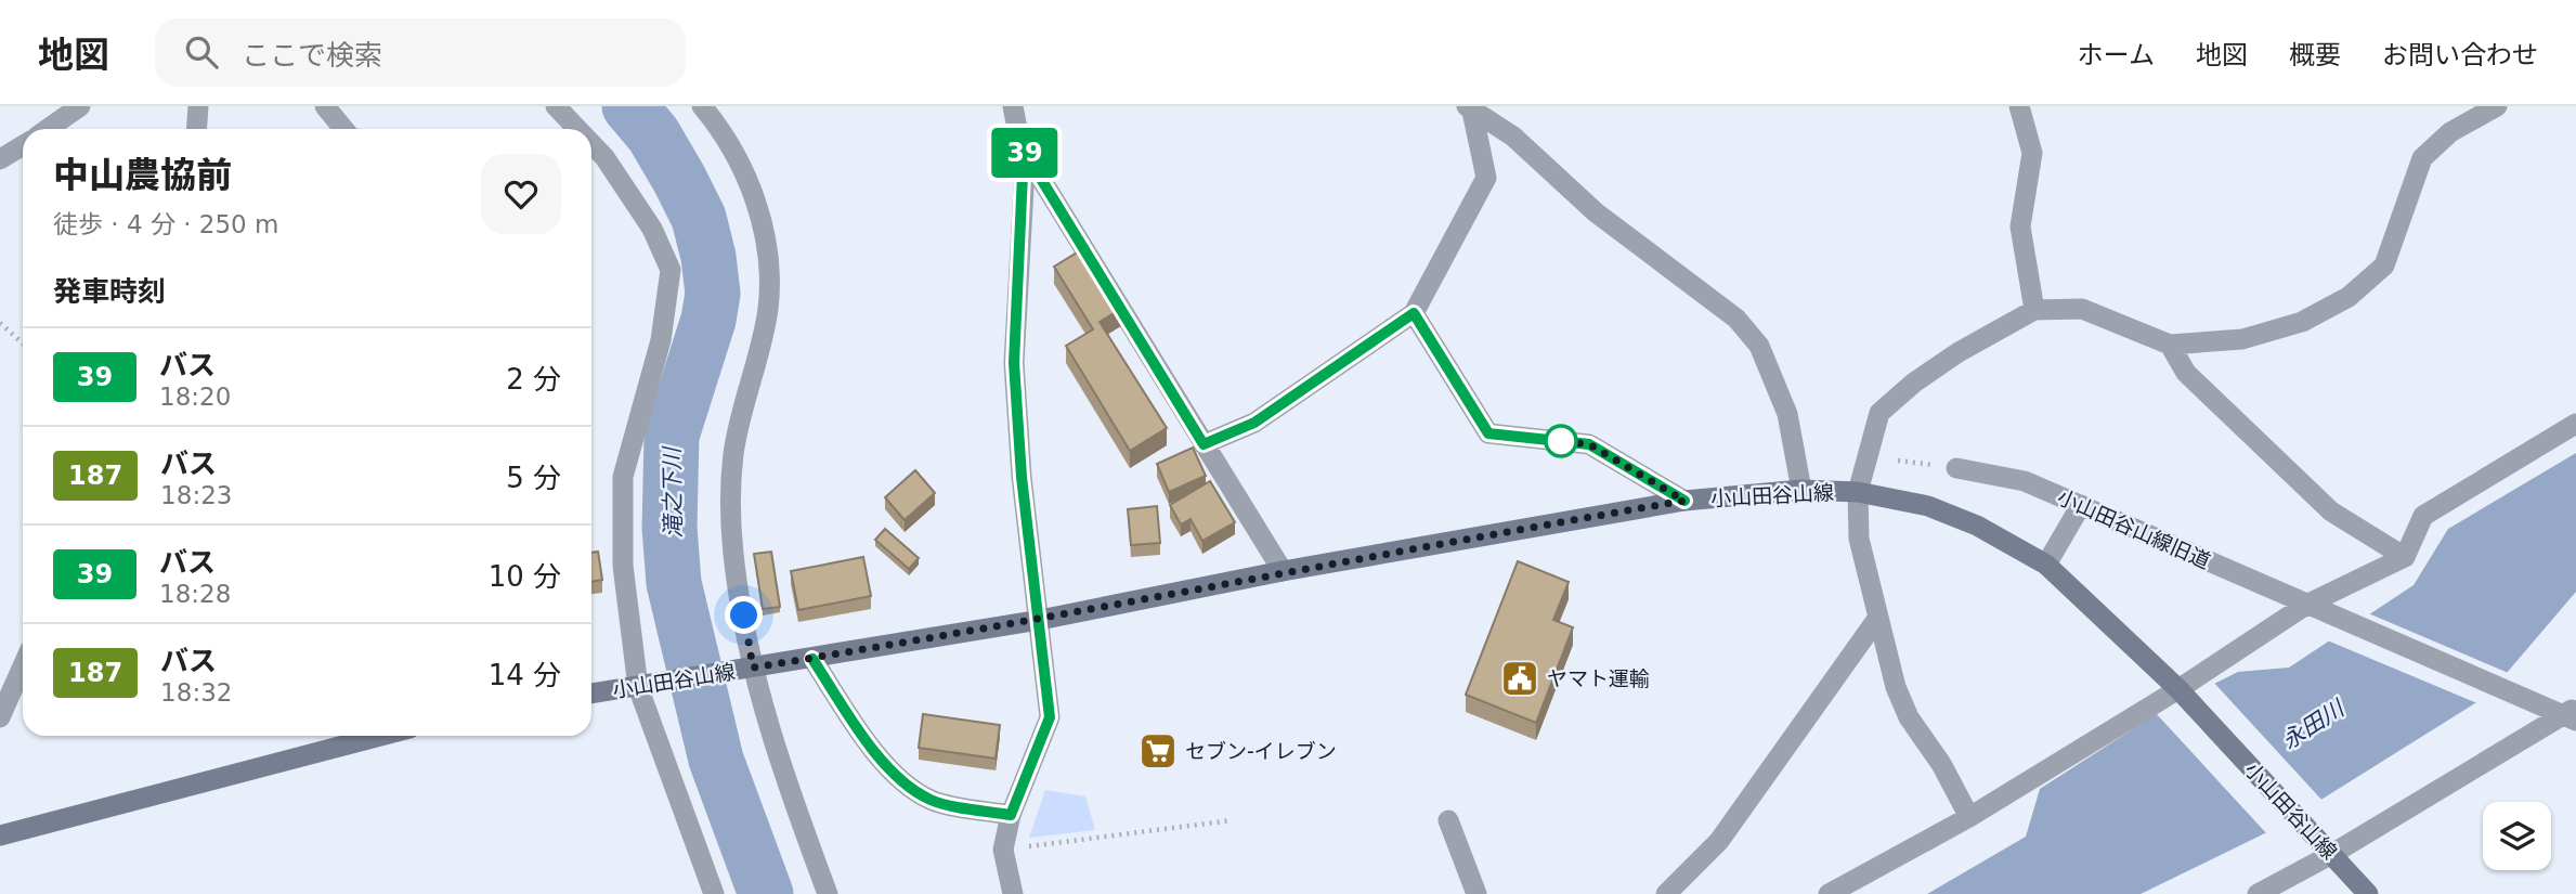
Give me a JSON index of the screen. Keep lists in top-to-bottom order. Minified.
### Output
{"streets":{"main road":["小山田谷山線"],"street":["小山田谷山線旧道"]},"water":["滝之下川","永田川"],"places":{"public building":["ヤマト運輸"],"supermarket":["セブン-イレブン"]},"lines":["bus line 39"],"page":{"header":"地図","search":"ここで検索","nav":["ホーム","地図","概要","お問い合わせ"],"on_map":"39","heading":[["中山農協前","徒歩 · 4 分 · 250 m"],"発車時刻"],"list":[{"mark":"39","name":"バス","note":"18:20","value":"2 分"},{"mark":"187","name":"バス","note":"18:23","value":"5 分"},{"mark":"39","name":"バス","note":"18:28","value":"10 分"},{"mark":"187","name":"バス","note":"18:32","value":"14 分"}]}}
